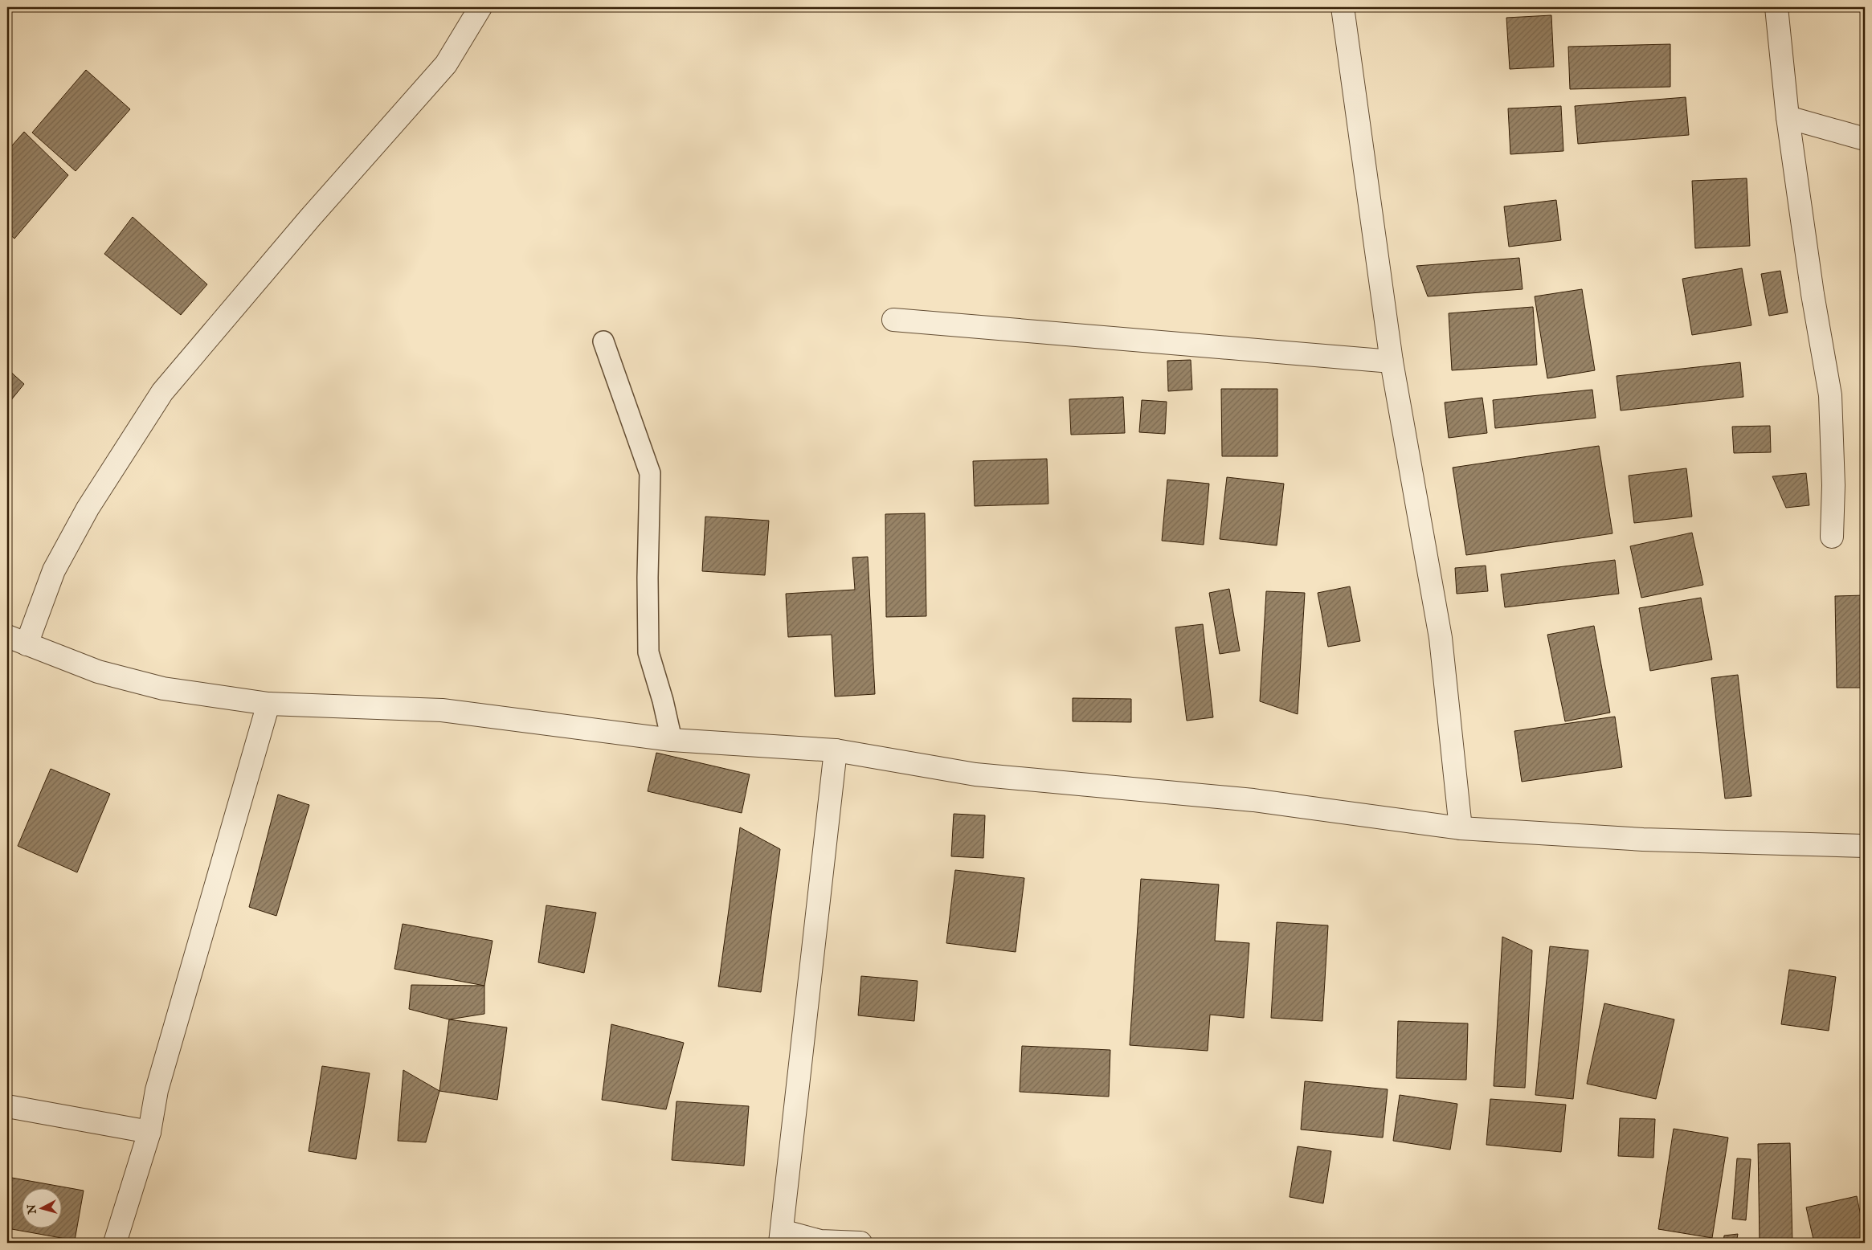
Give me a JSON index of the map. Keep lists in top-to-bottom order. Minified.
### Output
{"north":"left"}
